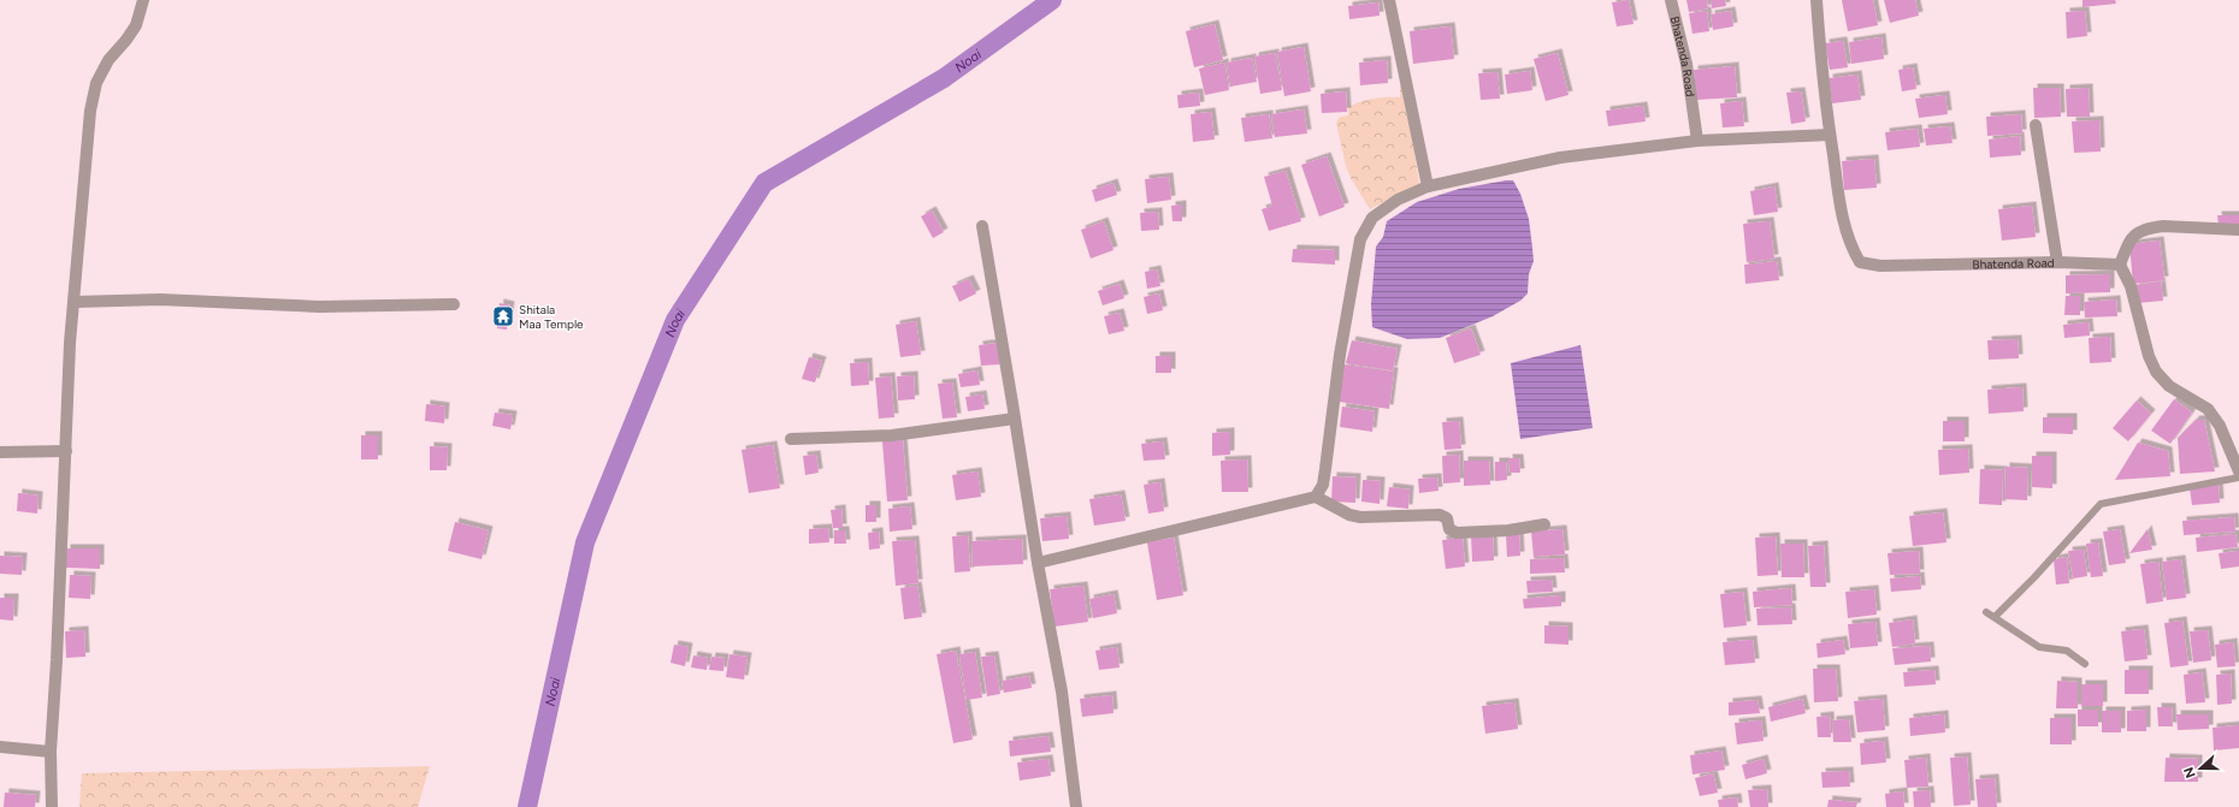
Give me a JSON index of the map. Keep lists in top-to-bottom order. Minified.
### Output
{"streets":{"street":["Bhatenda Road"]},"water":["Noai"],"places":{"temple":["Shitala Maa Temple"]},"north":"left"}
